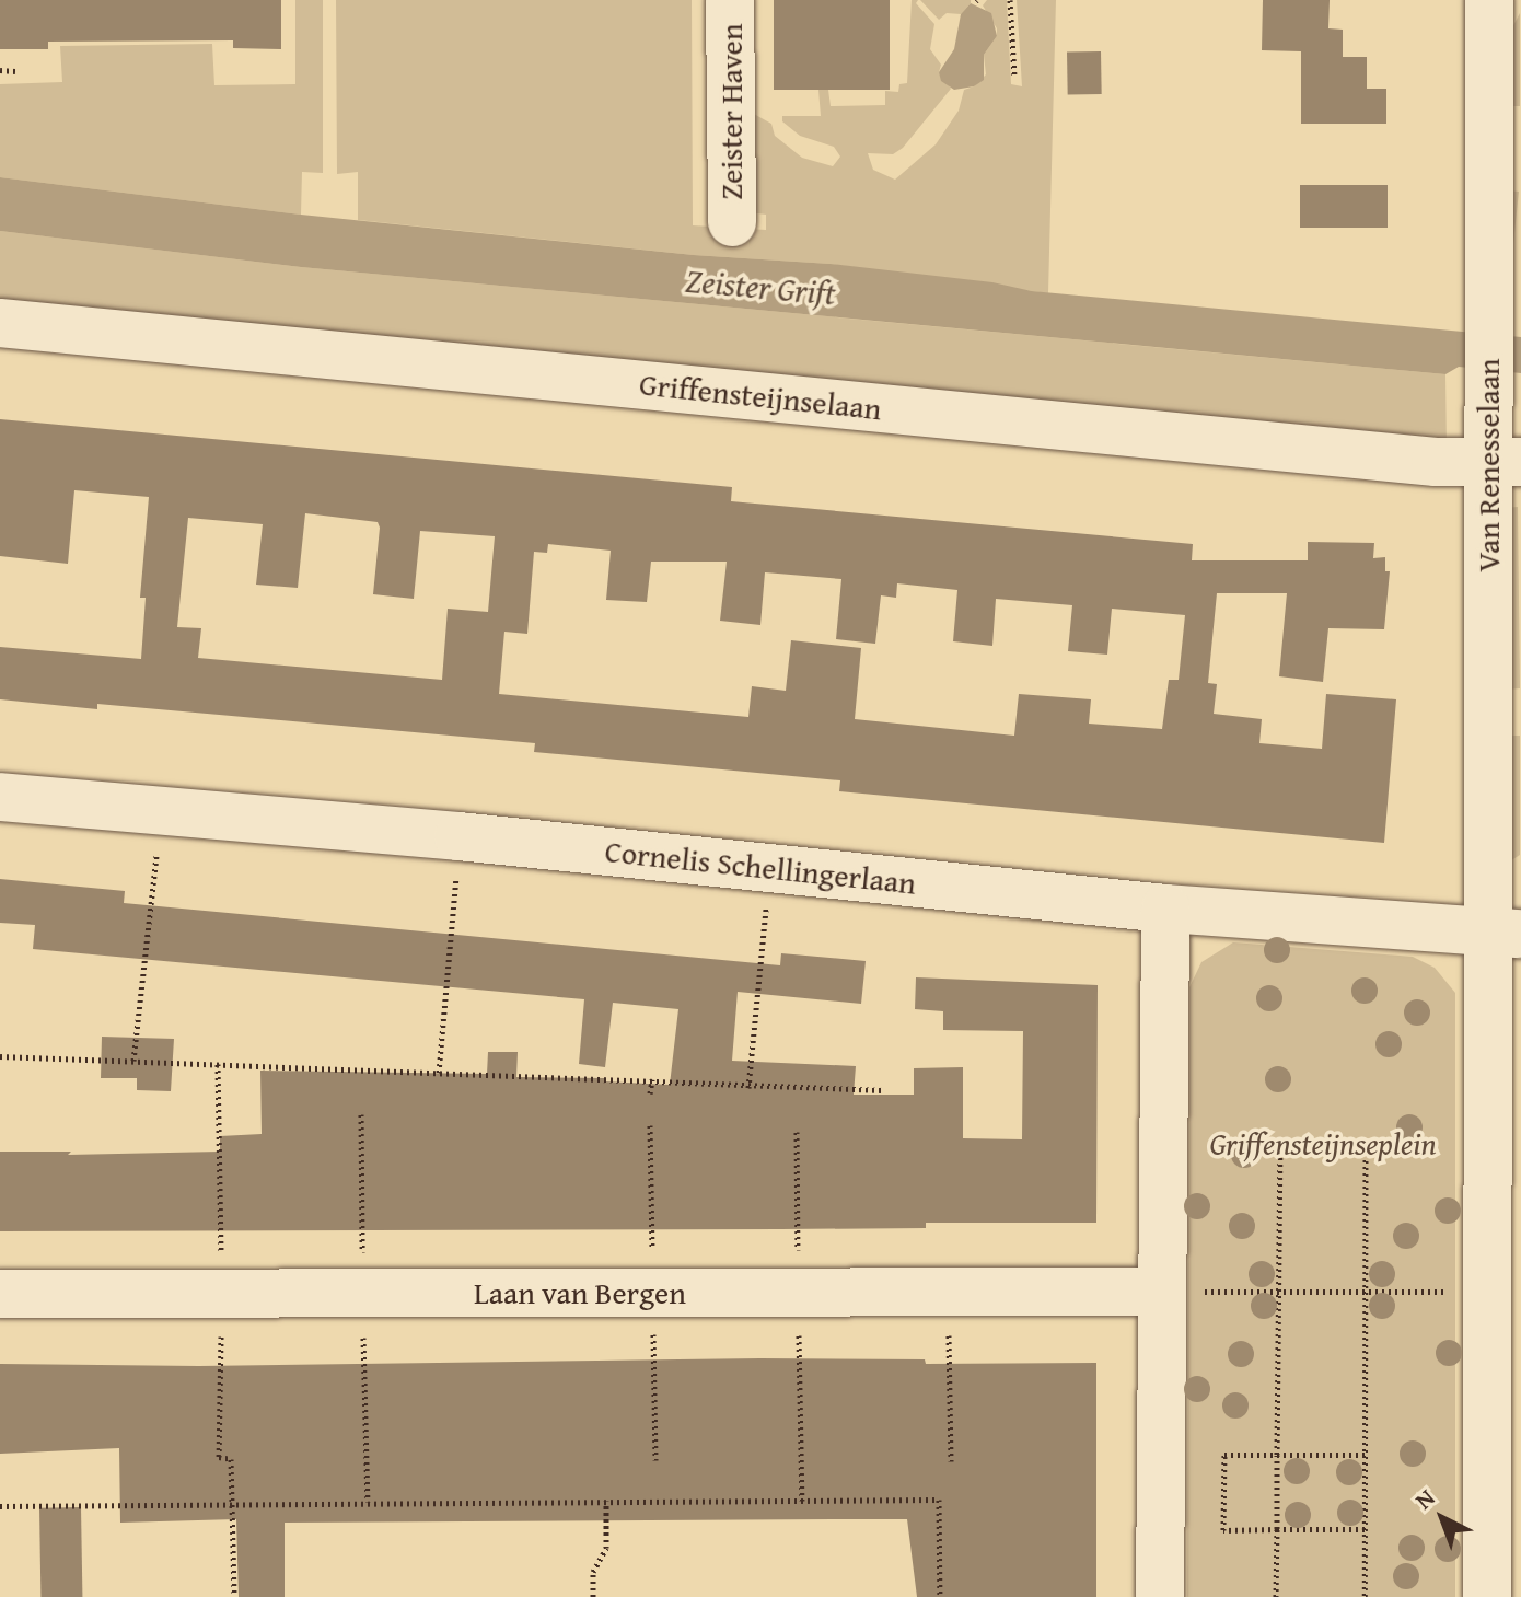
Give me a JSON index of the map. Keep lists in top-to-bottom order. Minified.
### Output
{"streets":{"street":["Zeister Haven","Griffensteijnselaan","Van Renesselaan","Cornelis Schellingerlaan","Laan van Bergen"]},"crossings":[["Griffensteijnselaan","Van Renesselaan"],["Van Renesselaan","Cornelis Schellingerlaan"]],"water":["Zeister Grift"],"parks":["Griffensteijnseplein"],"north":"top left"}
